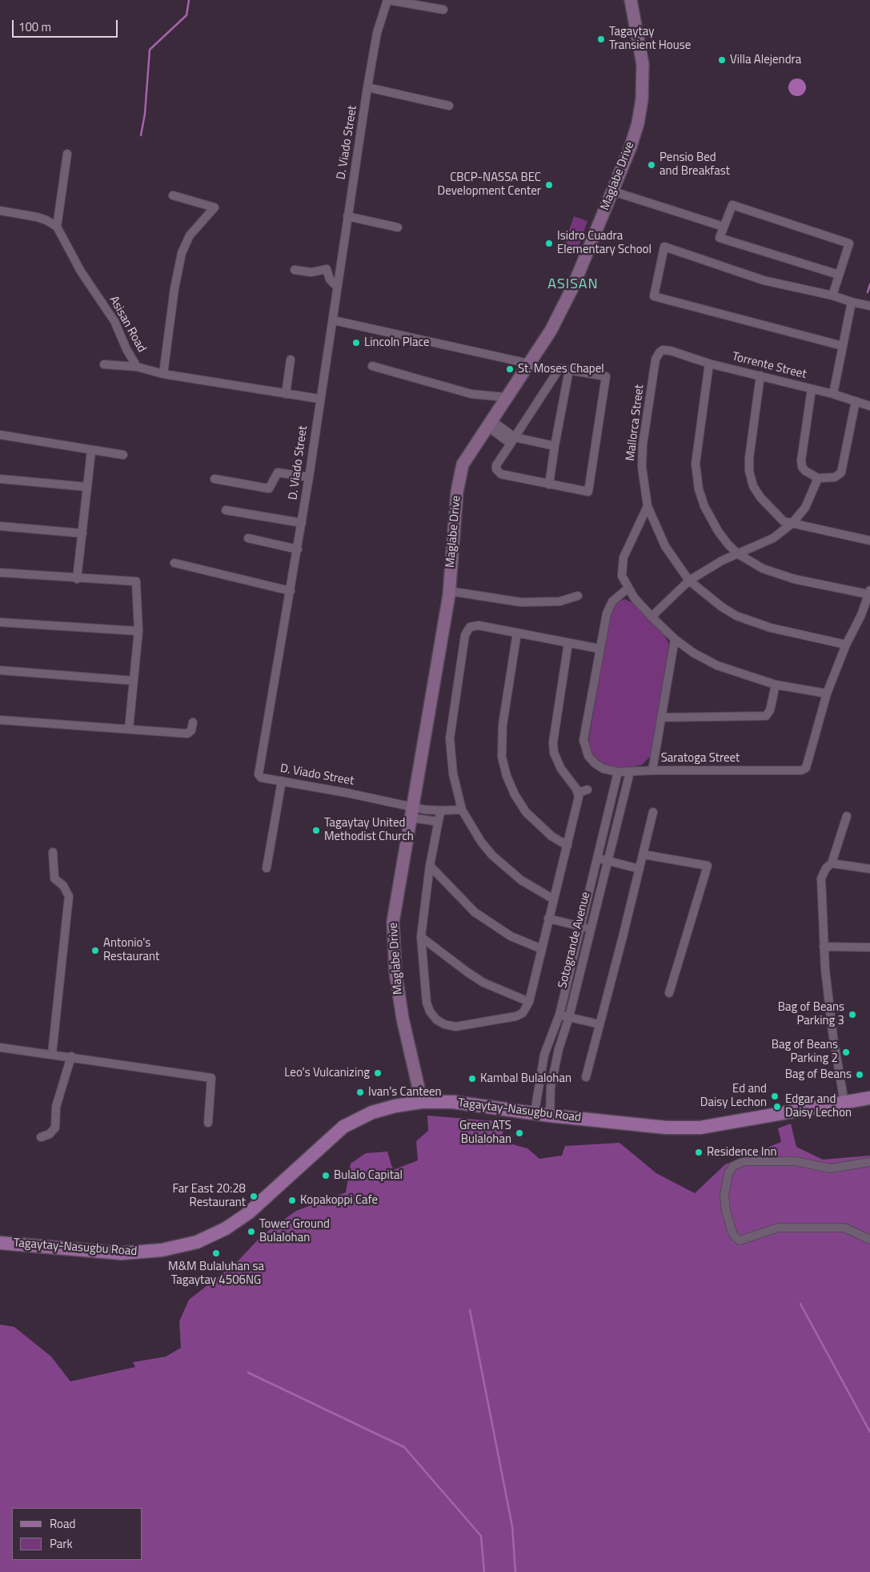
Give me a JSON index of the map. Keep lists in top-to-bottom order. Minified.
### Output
{"streets":{"main road":["Maglabe Drive","Tagaytay-Nasugbu Road"],"street":["D. Viado Street","Asisan Road","Torrente Street","Mallorca Street","Saratoga Street","Sotogrande Avenue"]},"crossings":[["D. Viado Street","Maglabe Drive"],["D. Viado Street","Asisan Road"],["Maglabe Drive","Tagaytay-Nasugbu Road"],["Torrente Street","Mallorca Street"],["Mallorca Street","Saratoga Street"],["Saratoga Street","Sotogrande Avenue"],["Sotogrande Avenue","Tagaytay-Nasugbu Road"]],"districts":["ASISAN"],"places":["Tagaytay Transient House","Villa Alejendra","Pensio Bed and Breakfast","CBCP-NASSA BEC Development Center","Isidro Cuadra Elementary School","Lincoln Place","St. Moses Chapel","Tagaytay United Methodist Church","Antonio's Restaurant","Bag of Beans Parking 3","Bag of Beans Parking 2","Leo's Vulcanizing","Bag of Beans","Kambal Bulalohan","Ivan's Canteen","Ed and Daisy Lechon","Edgar and Daisy Lechon","Green ATS Bulalohan","Residence Inn","Bulalo Capital","Far East 20:28 Restaurant","Kopakoppi Cafe","Tower Ground Bulalohan","M&M Bulaluhan sa Tagaytay 4506NG"],"legend":["Road","Park"],"scale_bar":"100 m"}
